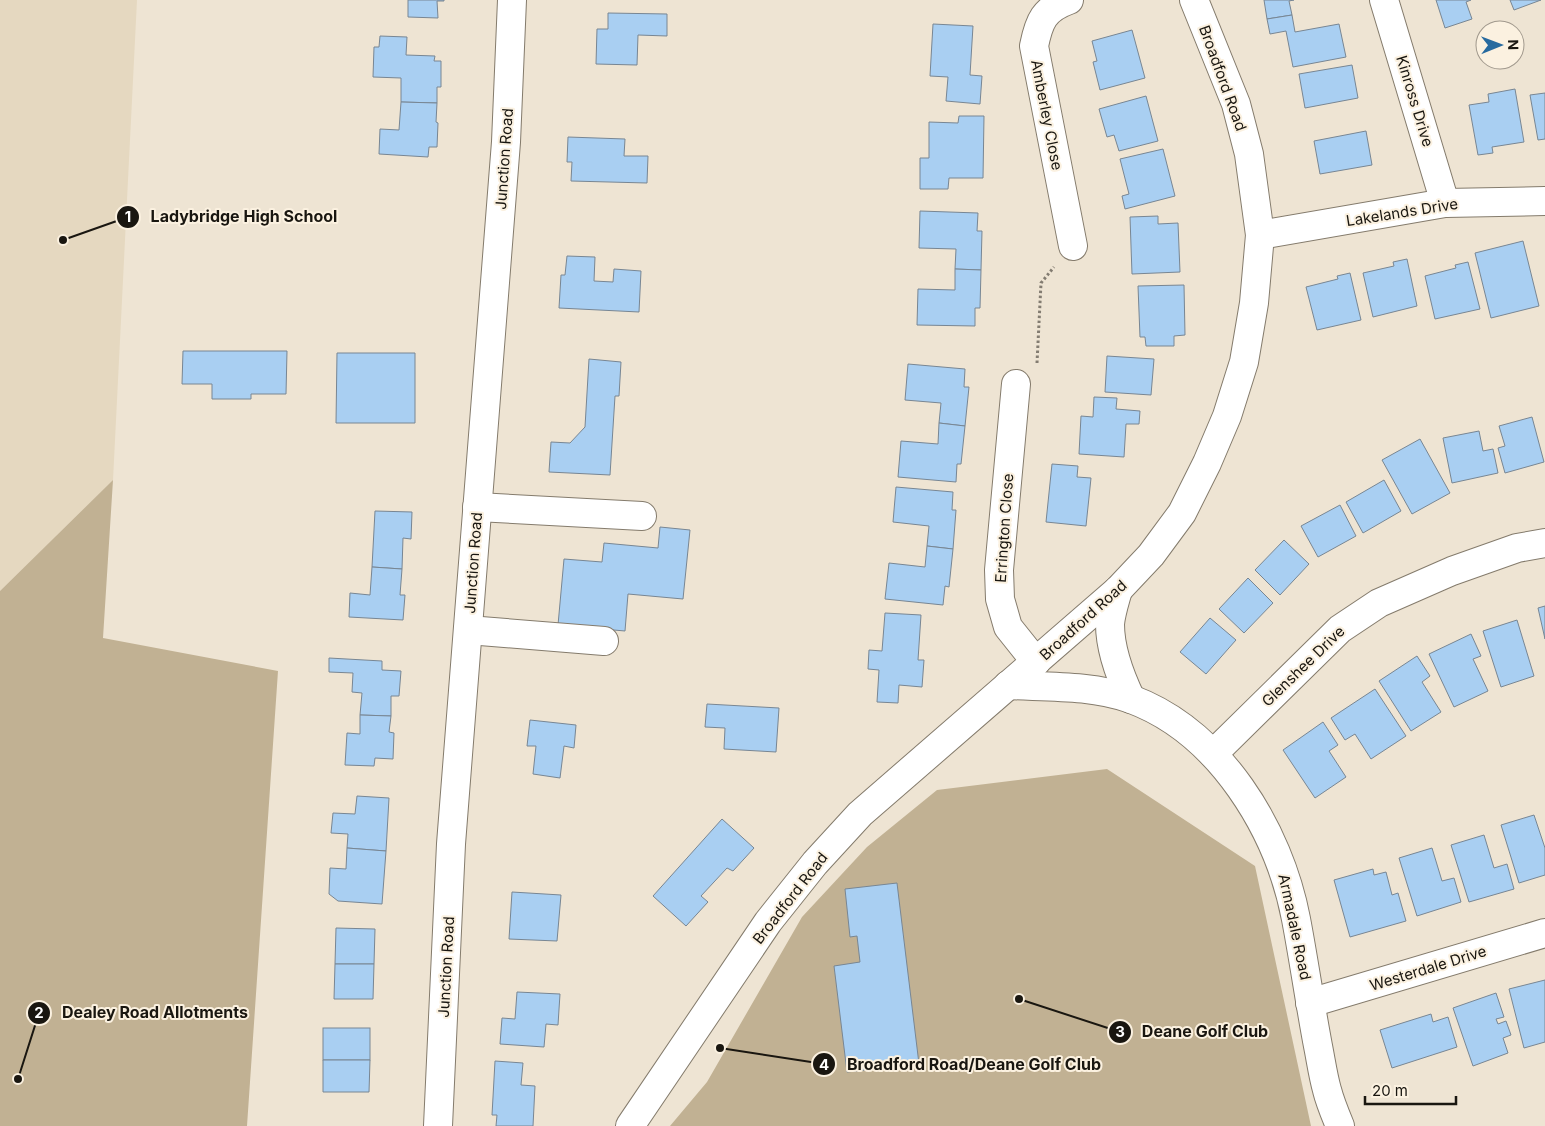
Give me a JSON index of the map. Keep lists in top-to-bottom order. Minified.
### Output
{"streets":{"street":["Broadford Road","Kinross Drive","Amberley Close","Junction Road","Lakelands Drive","Errington Close","Glenshee Drive","Armadale Road","Westerdale Drive"]},"crossings":[["Broadford Road","Lakelands Drive"],["Broadford Road","Errington Close"],["Broadford Road","Armadale Road"],["Kinross Drive","Lakelands Drive"],["Glenshee Drive","Armadale Road"],["Armadale Road","Westerdale Drive"]],"places":["Ladybridge High School","Deane Golf Club","Broadford Road/Deane Golf Club","Dealey Road Allotments"],"scale_bar":"20 m","north":"right"}
